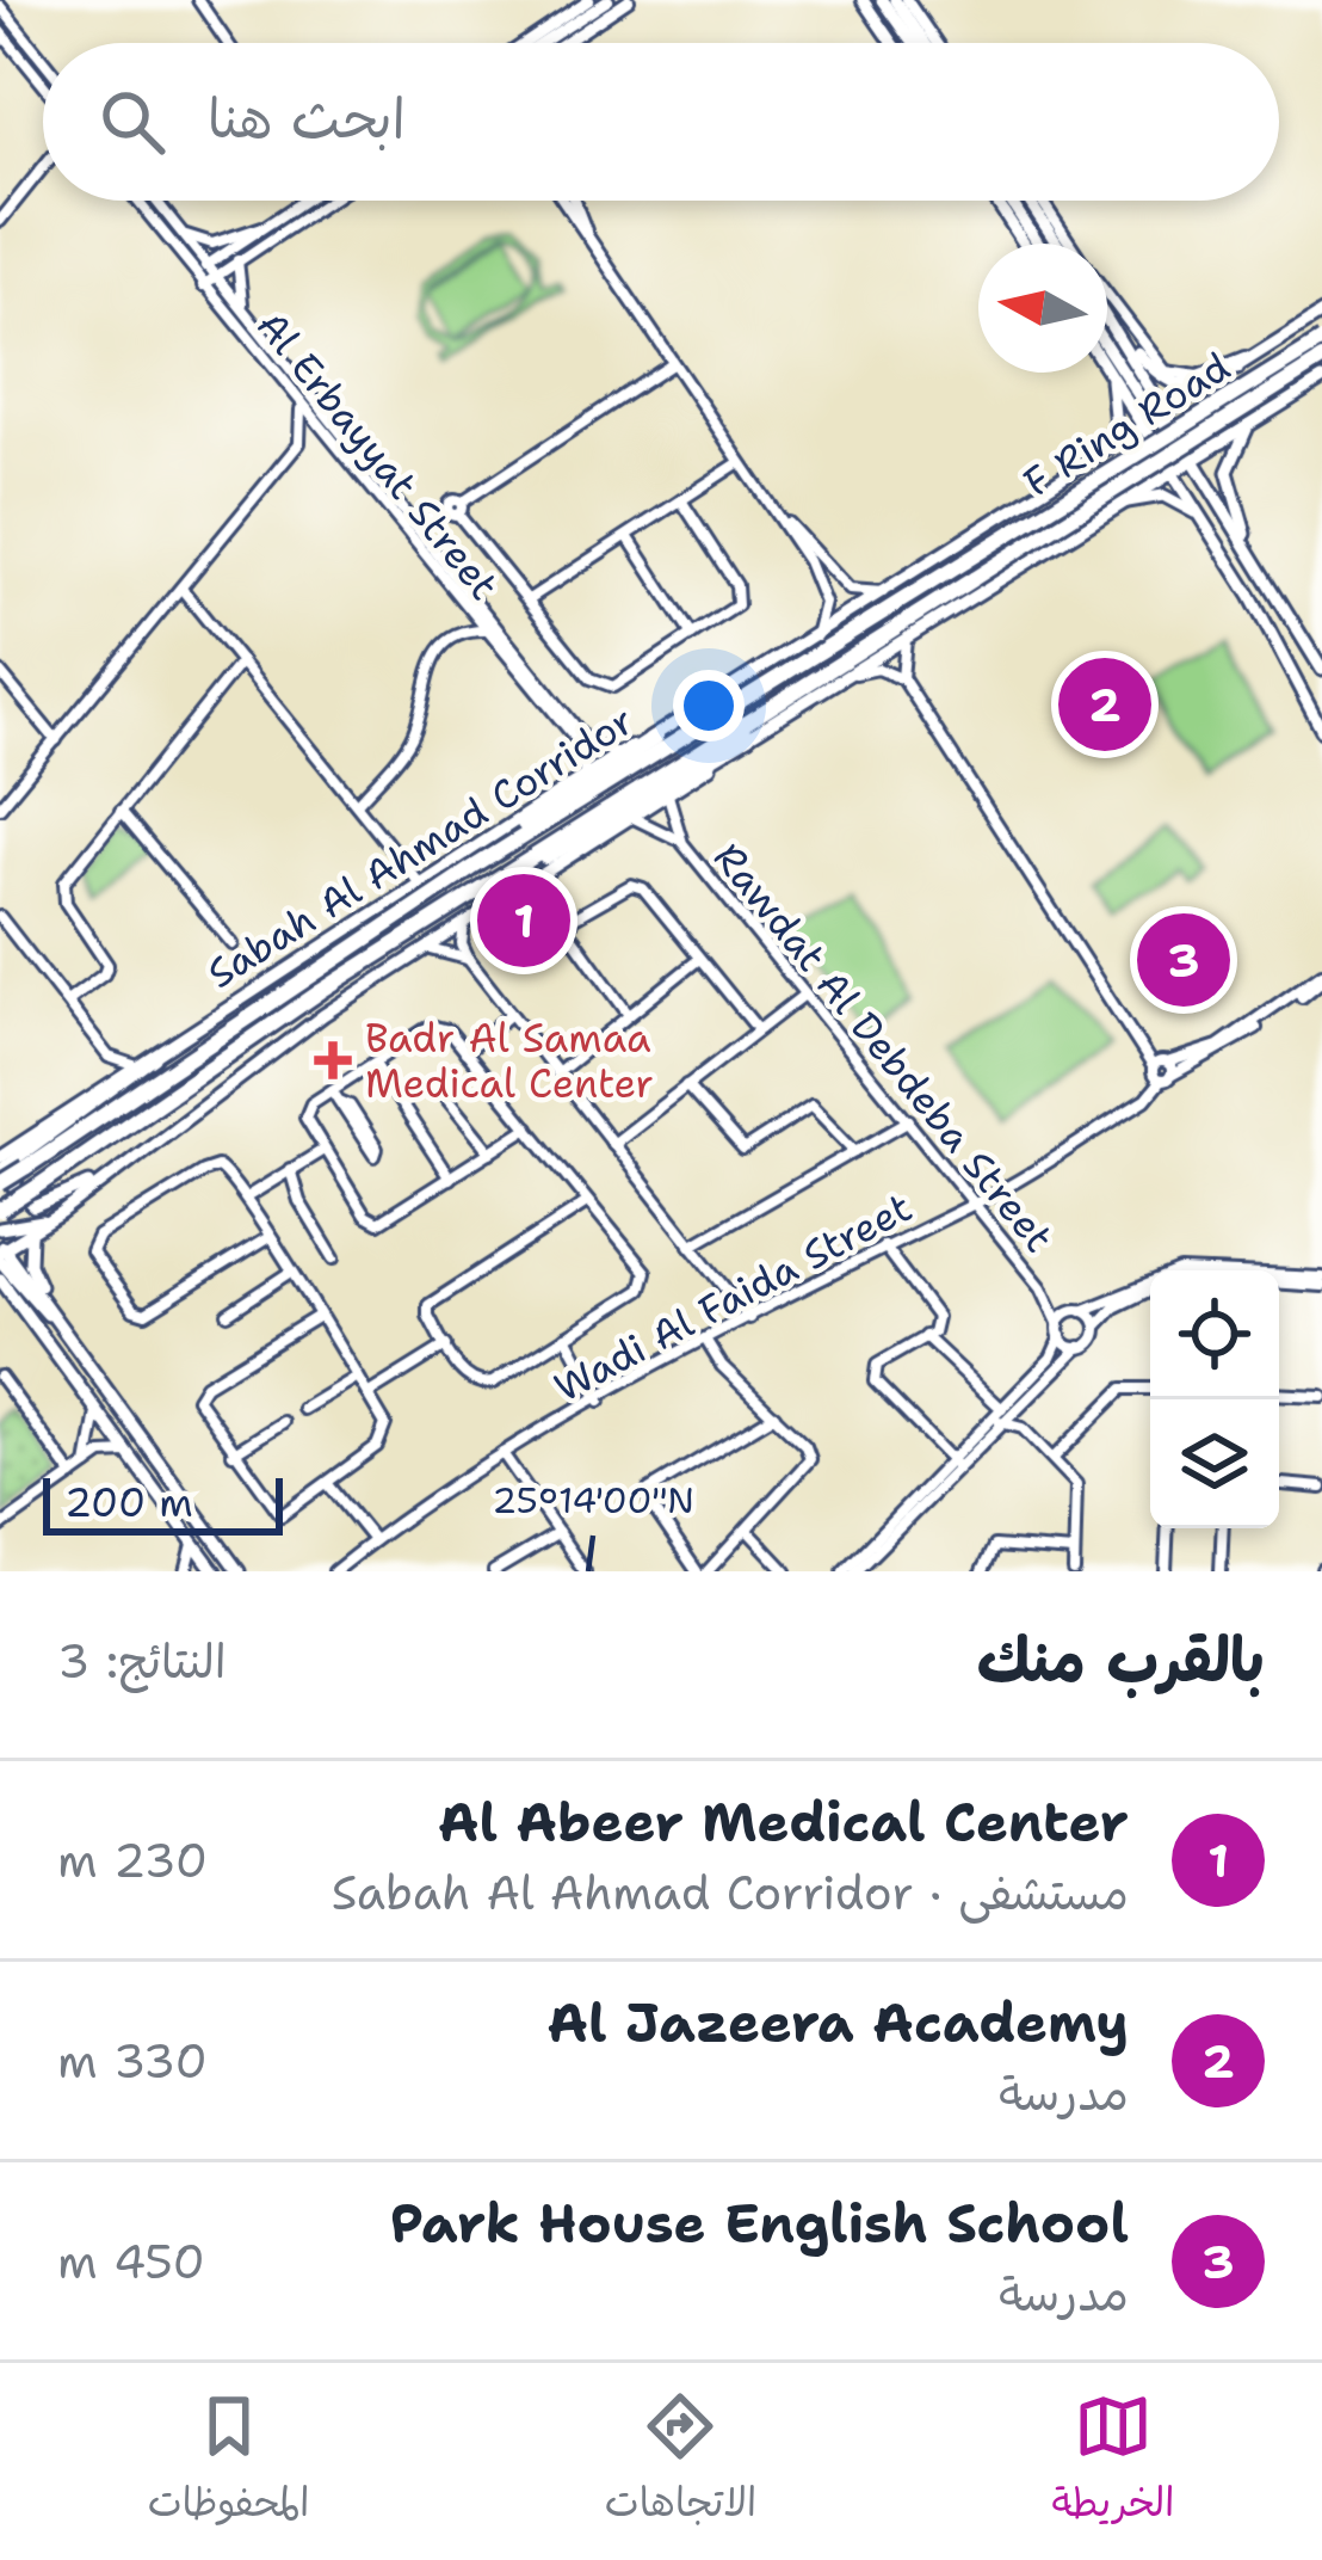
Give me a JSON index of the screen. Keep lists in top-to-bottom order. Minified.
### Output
{"streets":{"highway":["F Ring Road","Sabah Al Ahmad Corridor"],"street":["Al Erbayyat Street","Rawdat Al Debdeba Street","Wadi Al Faida Street"]},"crossings":[["F Ring Road","Sabah Al Ahmad Corridor"],["Al Erbayyat Street","Sabah Al Ahmad Corridor"],["Rawdat Al Debdeba Street","Wadi Al Faida Street"]],"places":{"health":["Badr Al Samaa Medical Center"]},"scale_bar":"200 m","north":"left","page":{"search":"ابحث هنا","pins":["2","1","3"],"scale":"200 m","heading":["بالقرب منك","النتائج: 3"],"list":[{"mark":"1","name":"Al Abeer Medical Center","note":"مستشفى · Sabah Al Ahmad Corridor","value":"230 m"},{"mark":"2","name":"Al Jazeera Academy","note":"مدرسة","value":"330 m"},{"mark":"3","name":"Park House English School","note":"مدرسة","value":"450 m"}],"nav":["الخريطة","الاتجاهات","المحفوظات"]},"coordinates":["25°14'00\"N"]}
